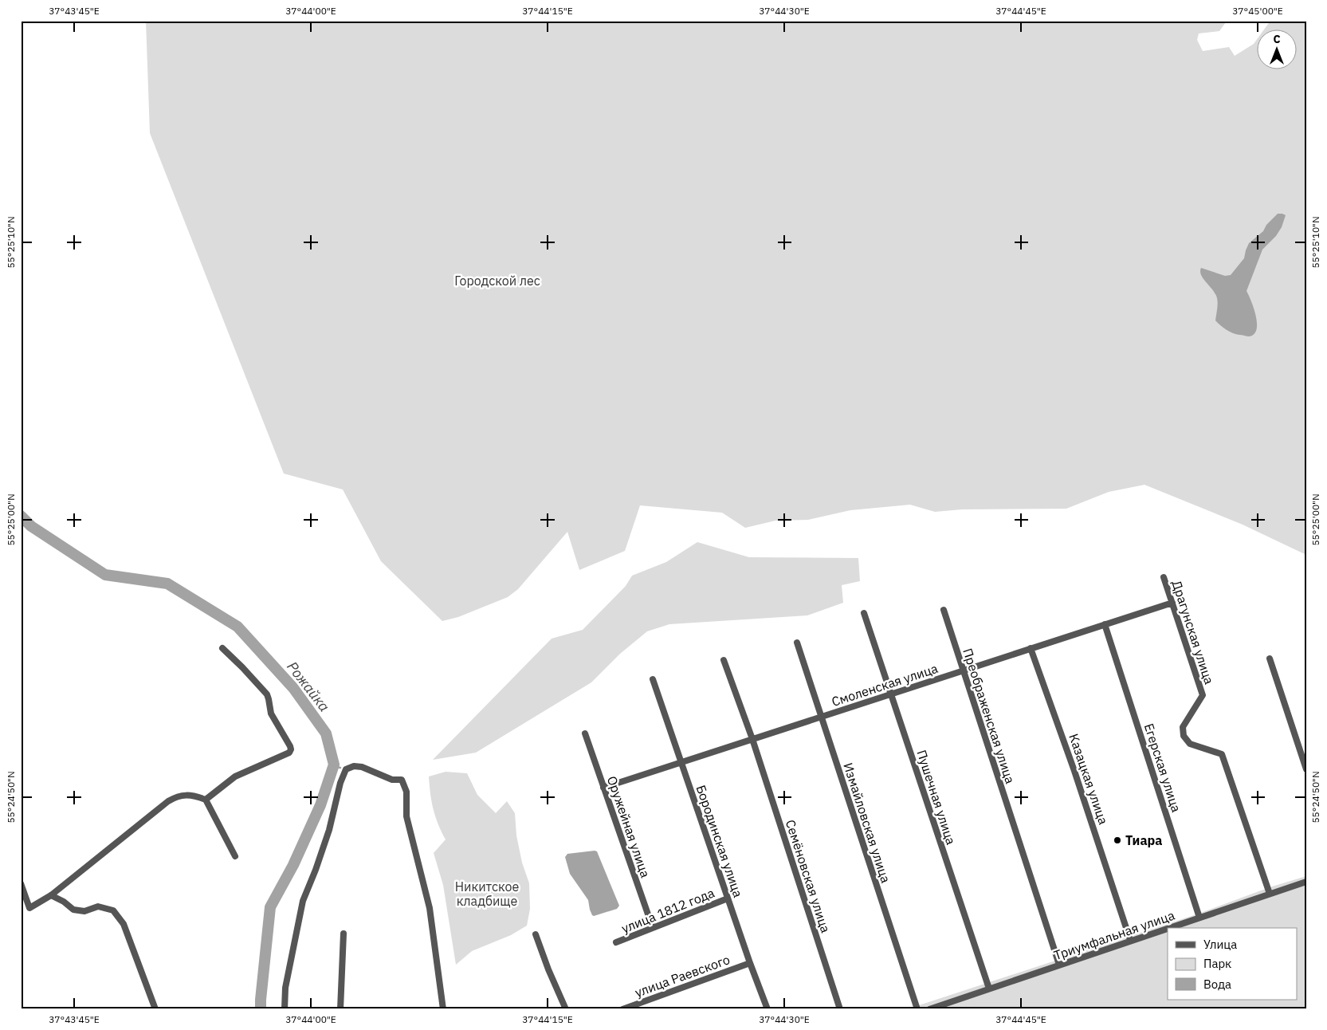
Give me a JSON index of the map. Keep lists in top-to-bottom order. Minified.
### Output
{"streets":{"street":["Драгунская улица","Смоленская улица","Преображенская улица","Егерская улица","Казацкая улица","Пушечная улица","Измайловская улица","Оружейная улица","Бородинская улица","Семёновская улица","улица 1812 года","Триумфальная улица","улица Раевского"]},"crossings":[["Драгунская улица","Смоленская улица"],["Драгунская улица","Триумфальная улица"],["Смоленская улица","Преображенская улица"],["Смоленская улица","Егерская улица"],["Смоленская улица","Казацкая улица"],["Смоленская улица","Пушечная улица"],["Смоленская улица","Измайловская улица"],["Смоленская улица","Оружейная улица"],["Смоленская улица","Бородинская улица"],["Смоленская улица","Семёновская улица"],["Преображенская улица","Триумфальная улица"],["Егерская улица","Триумфальная улица"],["Казацкая улица","Триумфальная улица"],["Пушечная улица","Триумфальная улица"],["Оружейная улица","улица 1812 года"],["Бородинская улица","улица 1812 года"],["Бородинская улица","улица Раевского"]],"water":["Рожайка"],"parks":["Городской лес","Никитское кладбище"],"places":["Тиара"],"legend":["Улица","Парк","Вода"],"north":"top","coordinates":["37°43'45\"E","37°44'00\"E","37°44'15\"E","37°44'30\"E","37°44'45\"E","37°45'00\"E","55°25'10\"N","55°25'00\"N","55°24'50\"N"]}
